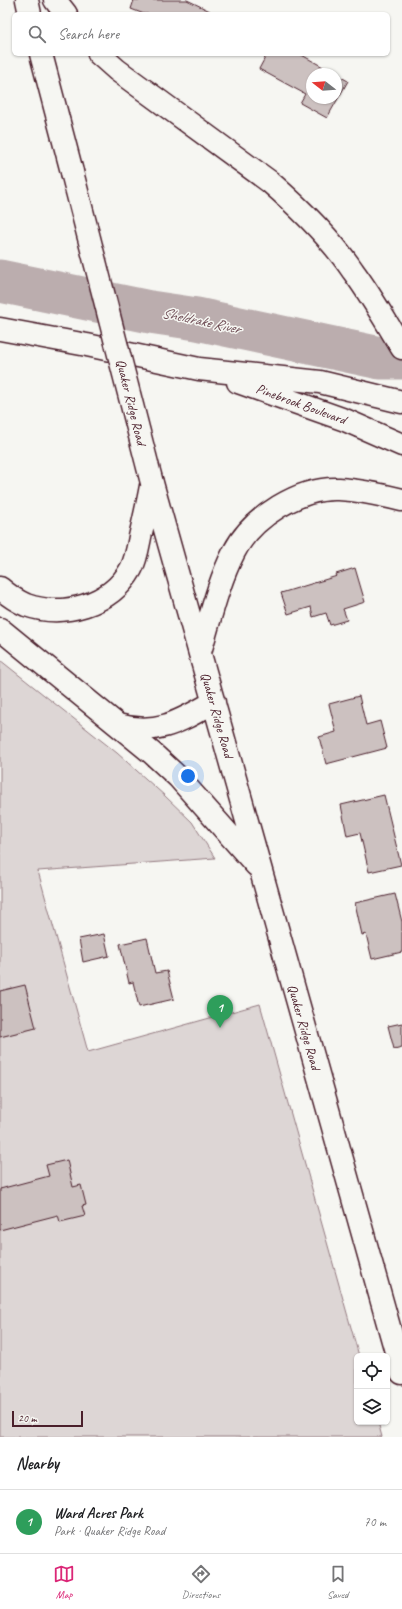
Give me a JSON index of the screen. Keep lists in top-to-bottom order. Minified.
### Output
{"streets":{"street":["Quaker Ridge Road","Pinebrook Boulevard"]},"water":["Sheldrake River"],"scale_bar":"20 m","north":"left","page":{"search":"Search here","pins":"1","scale":"20 m","heading":"Nearby","list":[{"mark":"1","name":"Ward Acres Park","note":"Park · Quaker Ridge Road","value":"70 m"}],"nav":["Map","Directions","Saved"]}}
